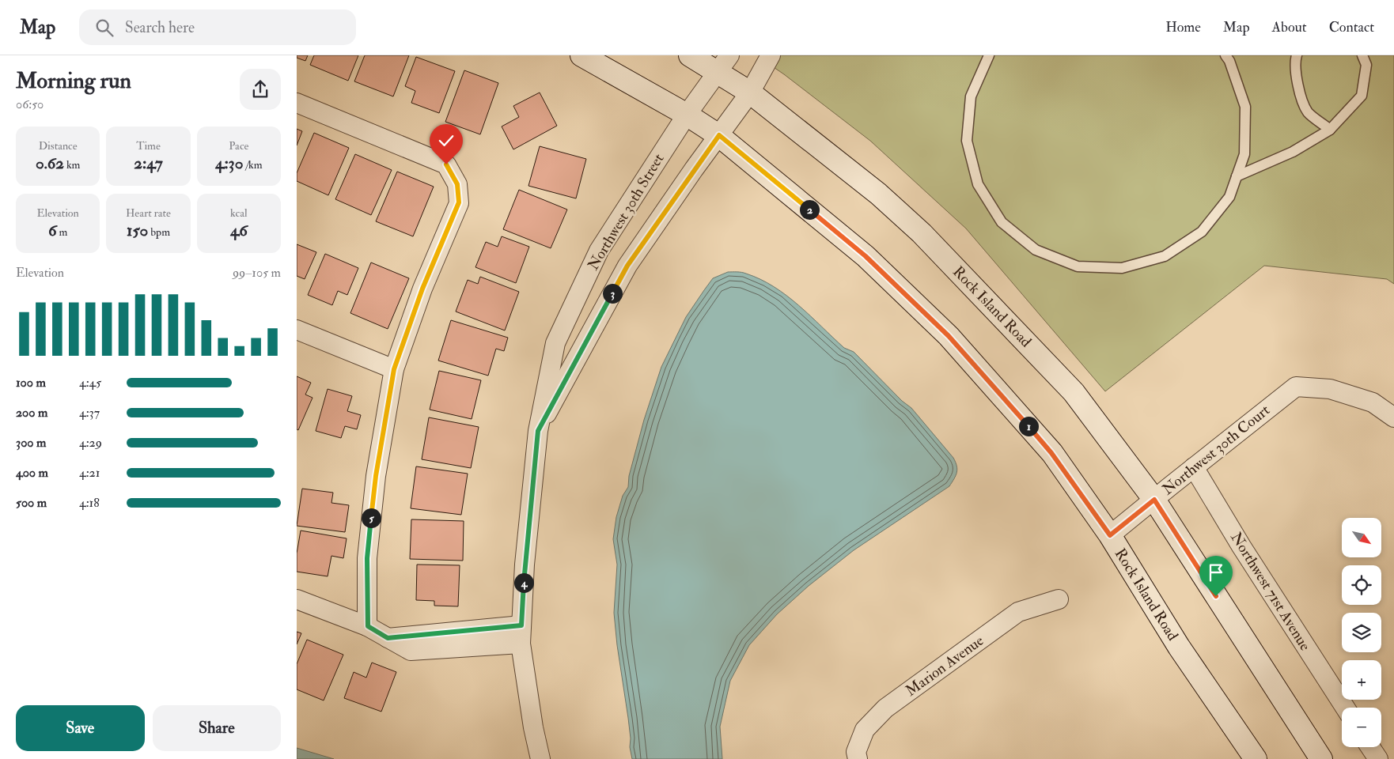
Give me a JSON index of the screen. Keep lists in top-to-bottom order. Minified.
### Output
{"streets":{"main road":["Rock Island Road"],"street":["Northwest 30th Street","Northwest 30th Court","Northwest 71st Avenue","Marion Avenue"]},"crossings":[["Northwest 30th Street","Rock Island Road"],["Rock Island Road","Northwest 30th Court"],["Northwest 30th Court","Northwest 71st Avenue"]],"north":"bottom right","page":{"header":"Map","search":"Search here","nav":["Home","Map","About","Contact"],"heading":["Morning run","06:50"],"stats":[["Distance","0.62 km"],["Time","2:47"],["Pace","4:30 /km"],["Elevation","6 m"],["Heart rate","150 bpm"],["kcal","46"]],"pins":["2","3","1","5","4"],"chart":["Elevation","99–105 m"],"list":[{"name":"100 m","note":"4:45"},{"name":"200 m","note":"4:37"},{"name":"300 m","note":"4:29"},{"name":"400 m","note":"4:21"},{"name":"500 m","note":"4:18"}],"map_buttons":["+","−"],"buttons":["Save","Share"]}}
